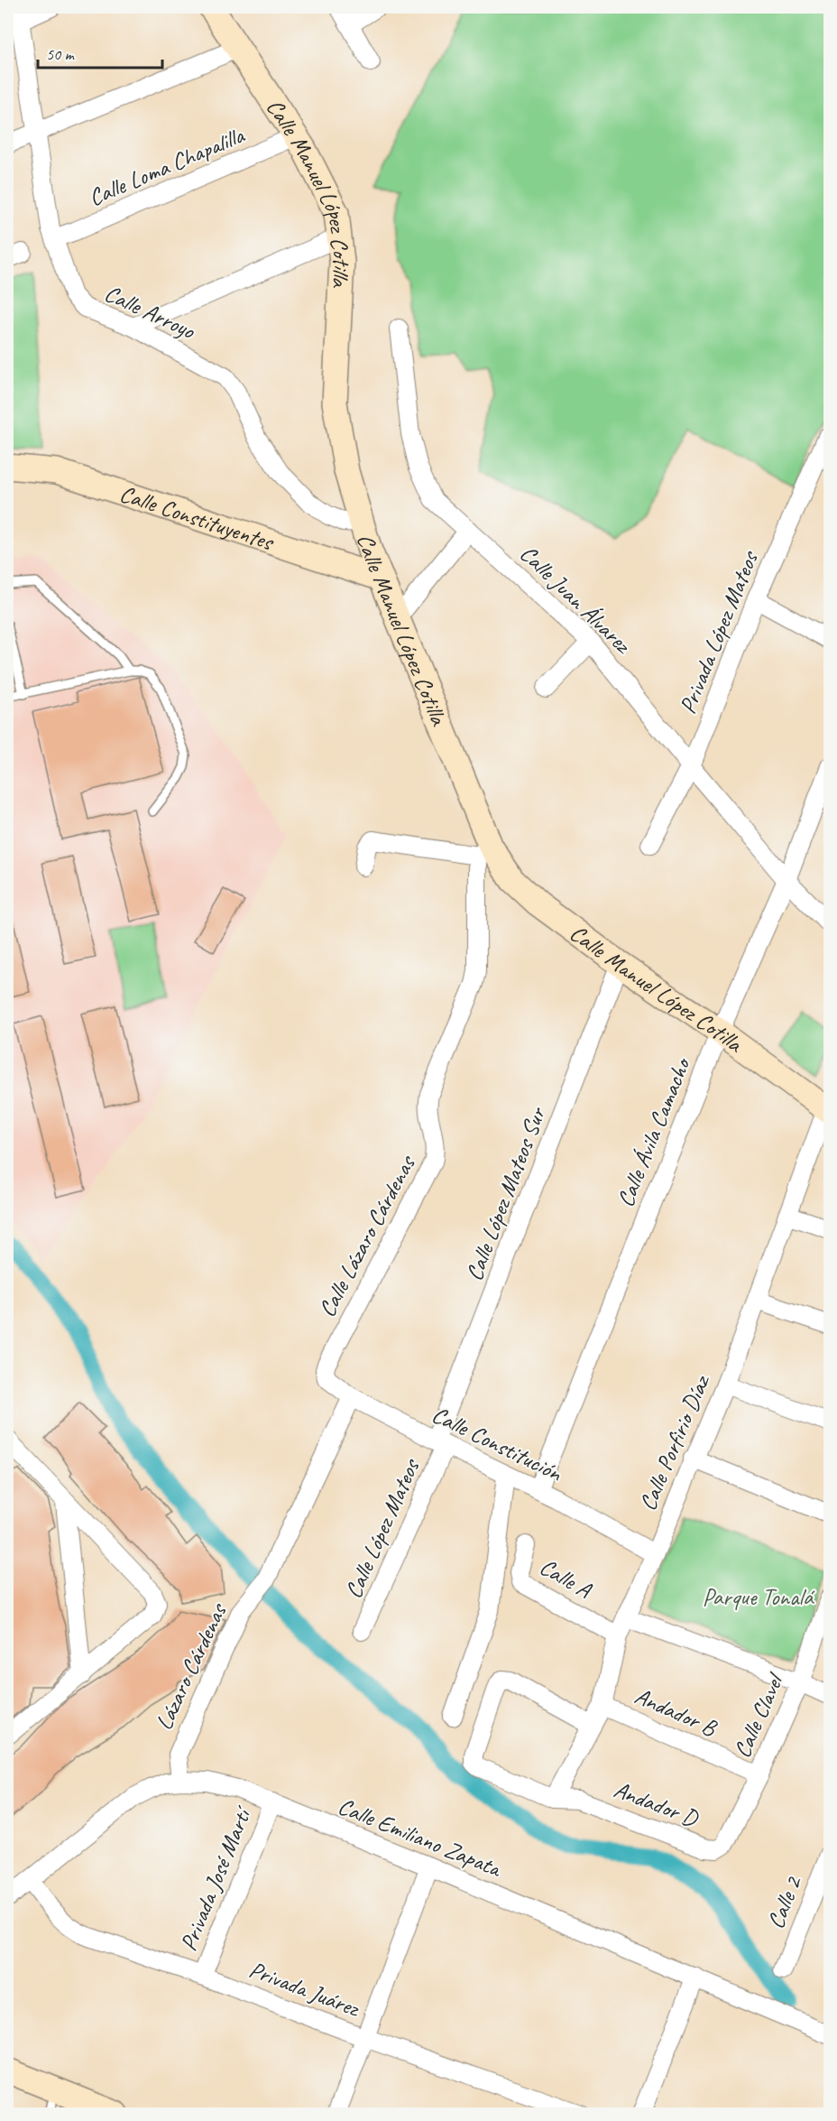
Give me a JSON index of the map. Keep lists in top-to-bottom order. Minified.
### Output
{"streets":{"street":["Calle Loma Chapalilla","Calle Manuel López Cotilla","Calle Arroyo","Calle Constituyentes","Calle Juan Álvarez","Privada López Mateos","Calle Ávila Camacho","Calle López Mateos Sur","Calle Lázaro Cárdenas","Calle Constitución","Calle Porfirio Díaz","Calle López Mateos","Calle A","Lázaro Cárdenas","Andador B","Calle Clavel","Andador D","Calle Emiliano Zapata","Privada José Martí","Calle 2","Privada Juárez"]},"crossings":[["Calle Loma Chapalilla","Calle Manuel López Cotilla"],["Calle Loma Chapalilla","Calle Arroyo"],["Calle Manuel López Cotilla","Calle Arroyo"],["Calle Manuel López Cotilla","Calle Constituyentes"],["Calle Manuel López Cotilla","Calle Ávila Camacho"],["Calle Manuel López Cotilla","Calle López Mateos Sur"],["Calle Manuel López Cotilla","Calle Lázaro Cárdenas"],["Calle Manuel López Cotilla","Calle Porfirio Díaz"],["Calle Juan Álvarez","Privada López Mateos"],["Calle Juan Álvarez","Calle Ávila Camacho"],["Calle Ávila Camacho","Calle Constitución"],["Calle López Mateos Sur","Calle Constitución"],["Calle López Mateos Sur","Calle López Mateos"],["Calle Lázaro Cárdenas","Calle Constitución"],["Calle Constitución","Calle Porfirio Díaz"],["Calle Constitución","Calle López Mateos"],["Calle Constitución","Lázaro Cárdenas"],["Calle Porfirio Díaz","Calle A"],["Calle Porfirio Díaz","Andador B"],["Calle Porfirio Díaz","Andador D"],["Lázaro Cárdenas","Calle Emiliano Zapata"],["Andador B","Calle Clavel"],["Calle Clavel","Andador D"],["Calle Emiliano Zapata","Privada José Martí"],["Calle Emiliano Zapata","Privada Juárez"],["Privada José Martí","Privada Juárez"]],"parks":["Parque Tonalá"],"scale_bar":"50 m"}
